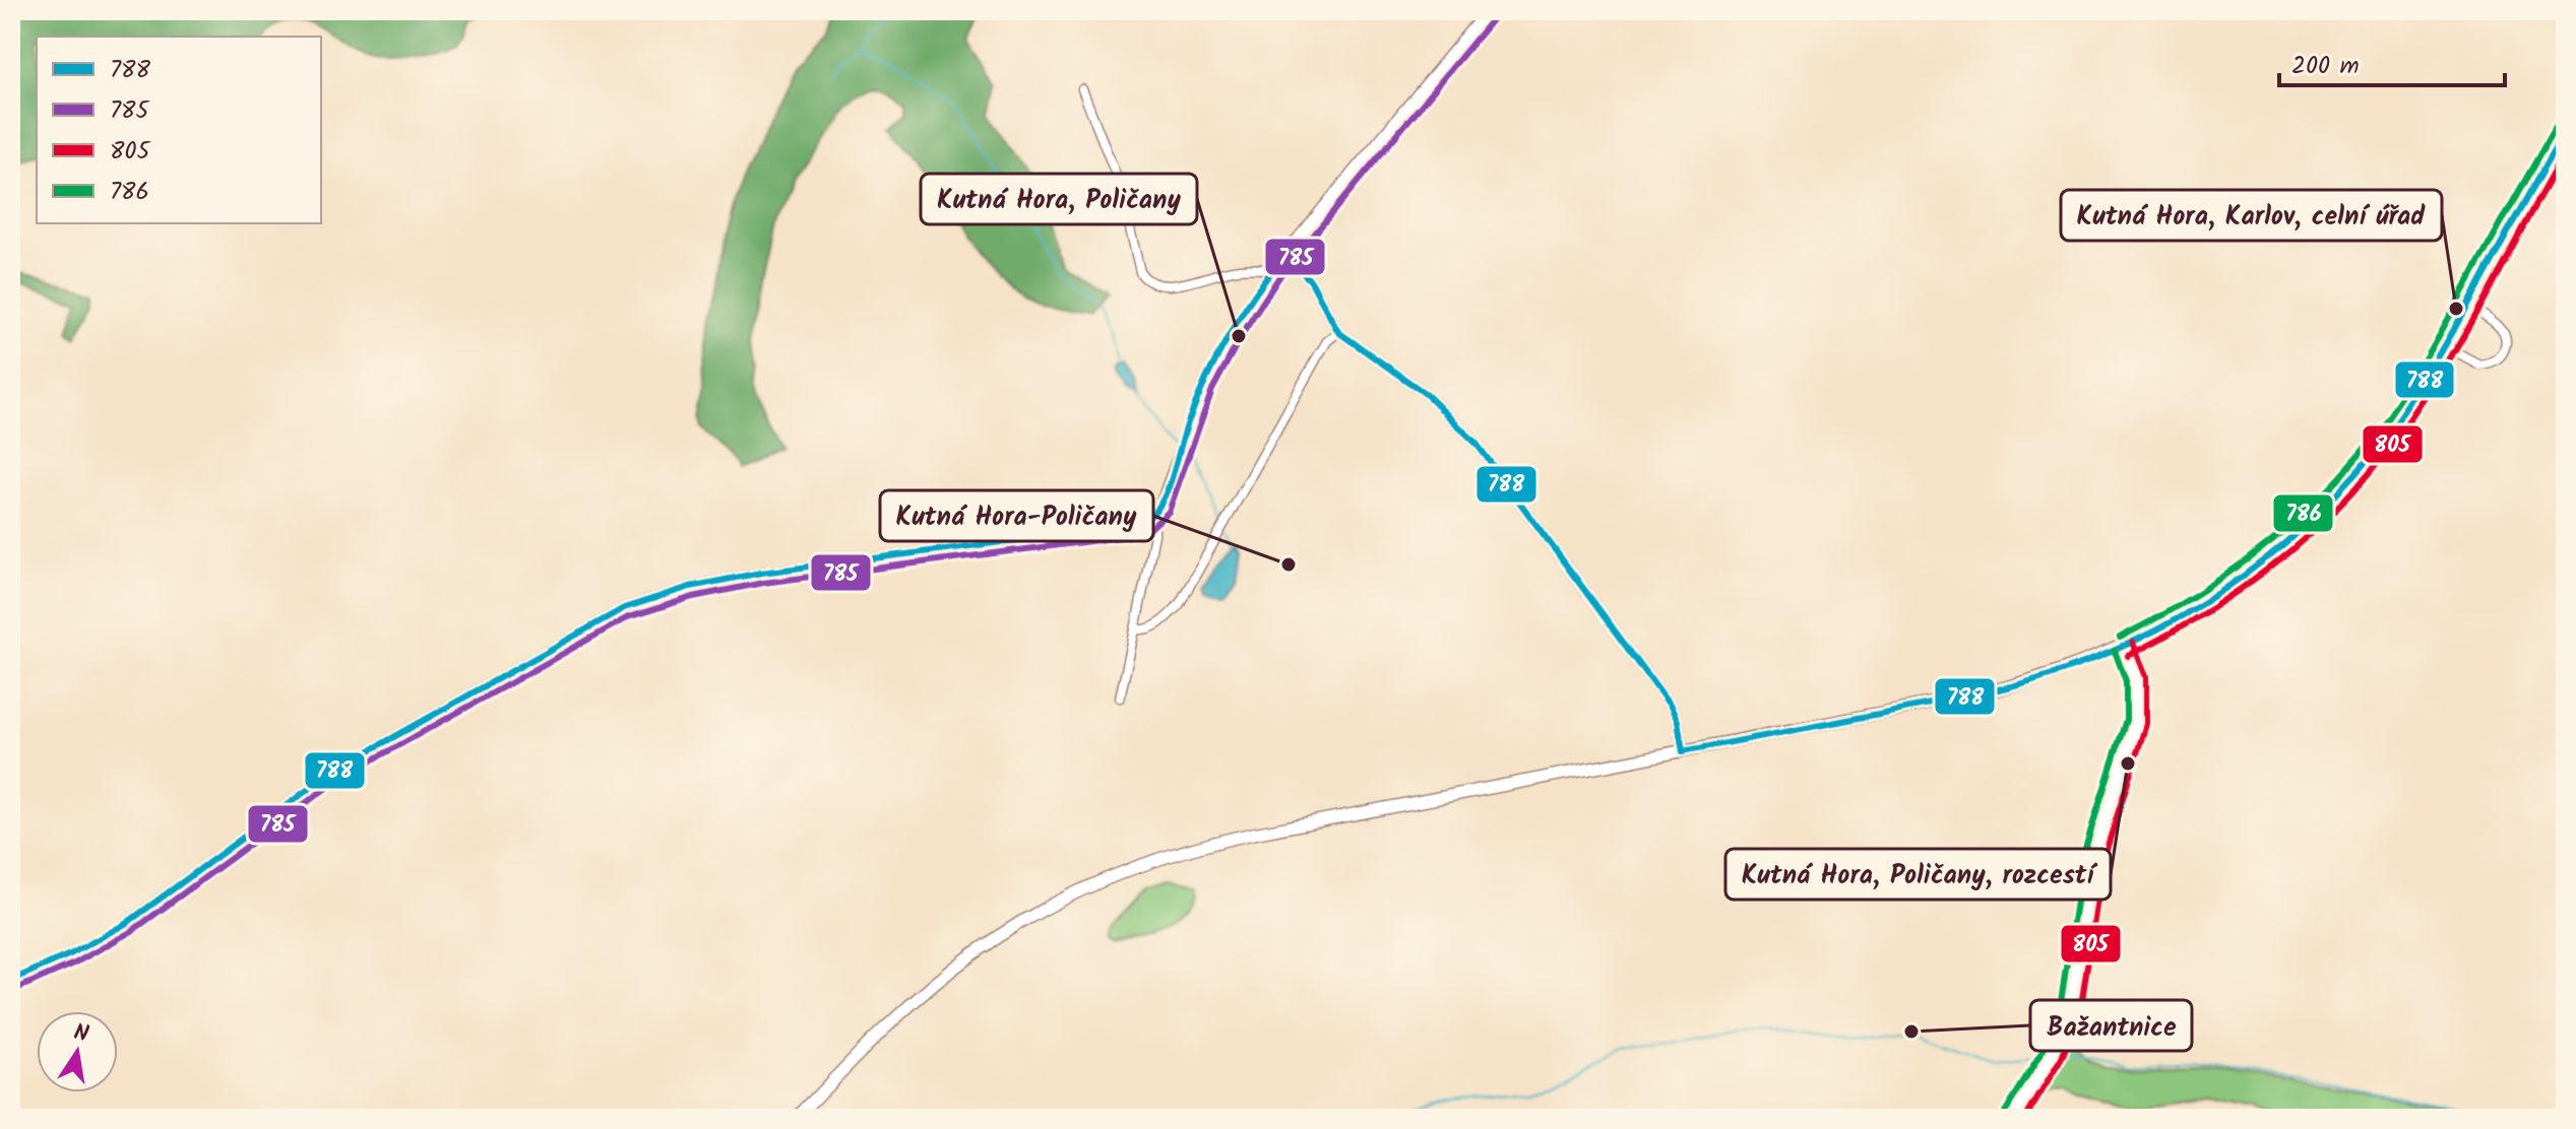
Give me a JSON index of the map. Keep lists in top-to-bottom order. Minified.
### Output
{"places":["Kutná Hora, Karlov, celní úřad","Kutná Hora, Poličany","Kutná Hora-Poličany","Kutná Hora, Poličany, rozcestí","Bažantnice"],"lines":["transit line 785","transit line 786","transit line 788","transit line 805"],"legend":["788","785","805","786"],"scale_bar":"200 m","north":"top"}
